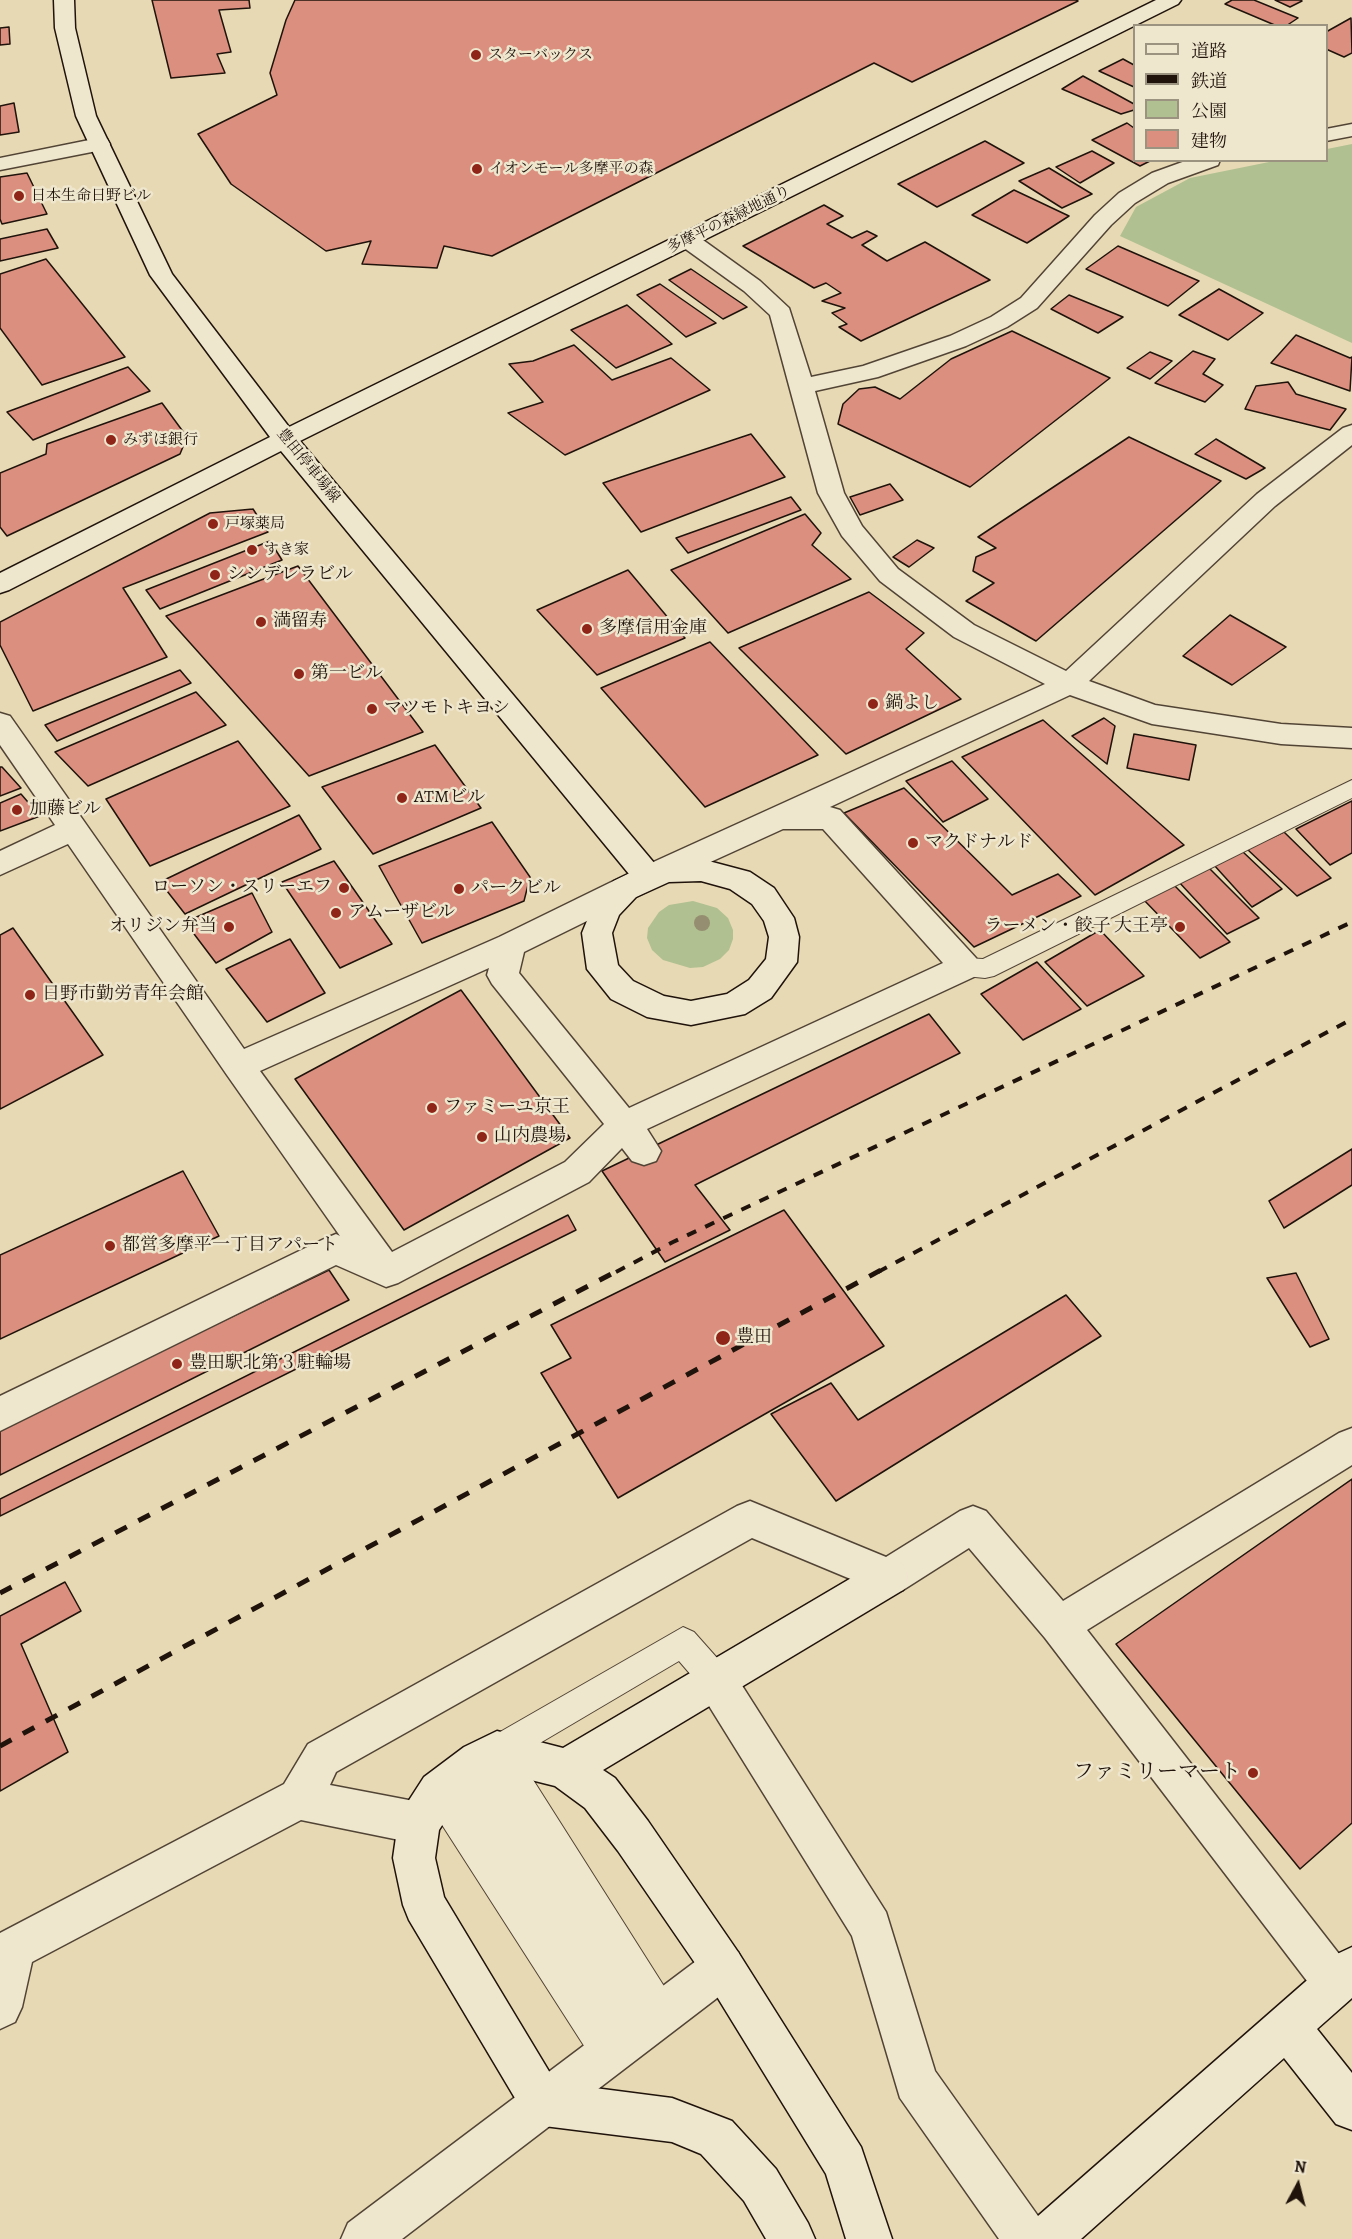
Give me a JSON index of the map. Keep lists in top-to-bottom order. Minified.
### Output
{"streets":{"street":["多摩平の森緑地通り","豊田停車場線"]},"crossings":[["多摩平の森緑地通り","豊田停車場線"]],"places":["スターバックス","イオンモール多摩平の森","日本生命日野ビル","みずほ銀行","戸塚薬局","すき家","シンデレラビル","満留寿","多摩信用金庫","第一ビル","鍋よし","マツモトキヨシ","ATMビル","加藤ビル","マクドナルド","ローソン・スリーエフ","パークビル","アムーザビル","オリジン弁当","ラーメン・餃子 大王亭","日野市勤労青年会館","ファミーユ京王","山内農場","都営多摩平一丁目アパート","豊田","豊田駅北第３駐輪場","ファミリーマート"],"legend":["道路","鉄道","公園","建物"],"north":"top"}
